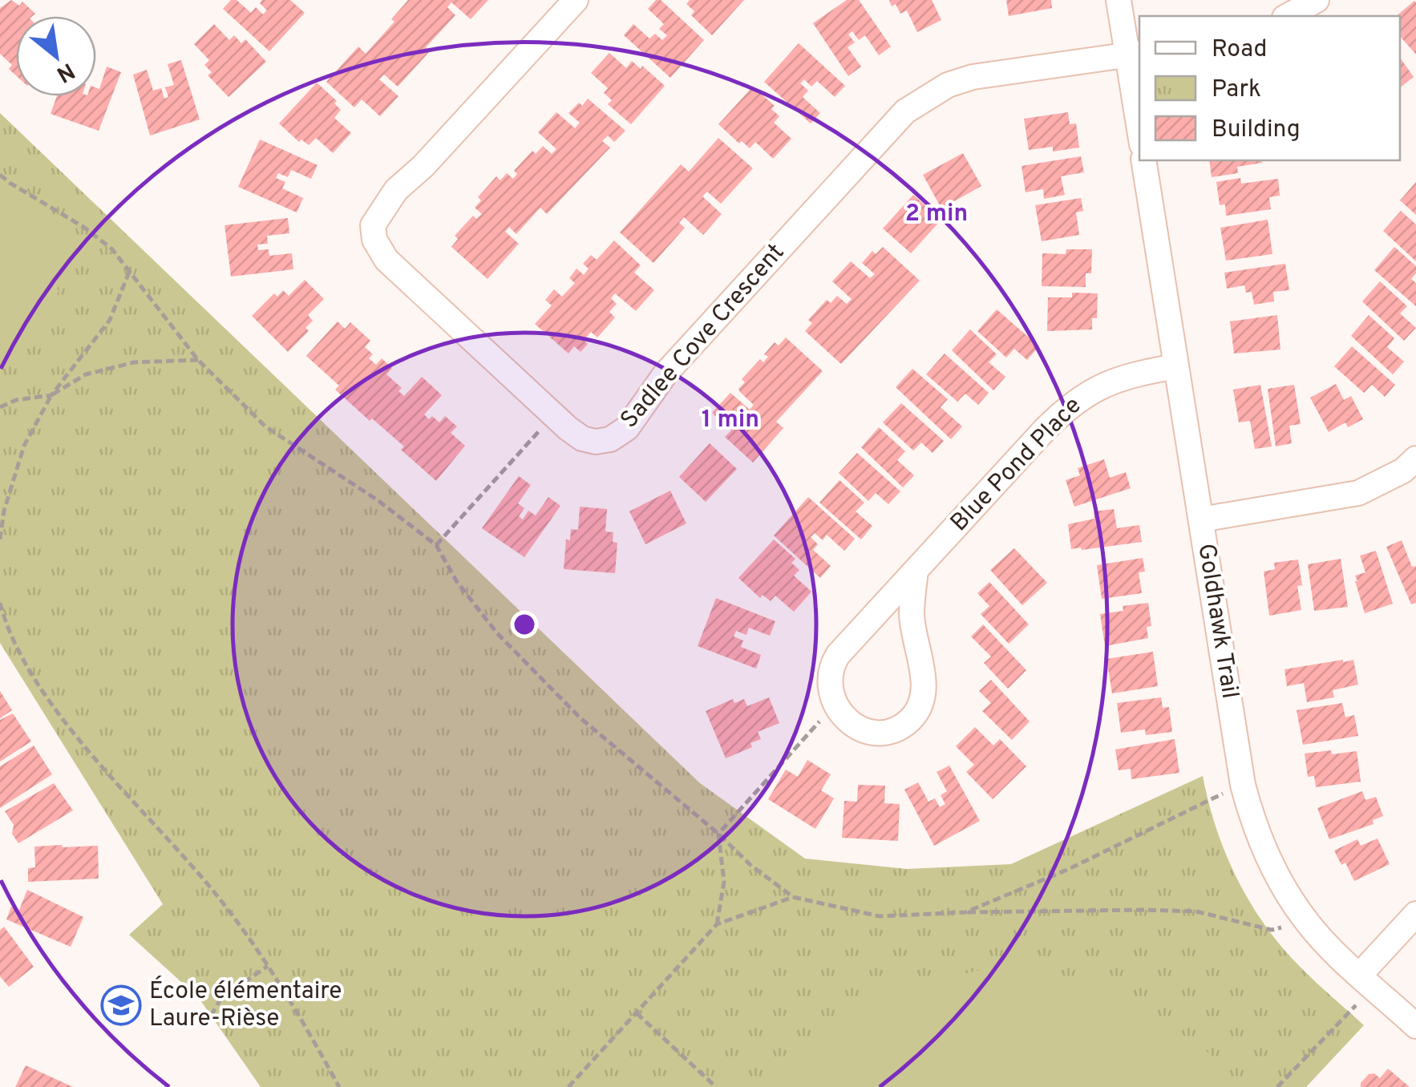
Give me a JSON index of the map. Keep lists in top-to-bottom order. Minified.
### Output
{"streets":{"street":["Sadlee Cove Crescent","Blue Pond Place","Goldhawk Trail"]},"crossings":[["Blue Pond Place","Goldhawk Trail"]],"places":{"school or university":["École élémentaire Laure-Rièse"]},"legend":["Road","Park","Building"],"north":"bottom right","rings":["2 min","1 min"]}
